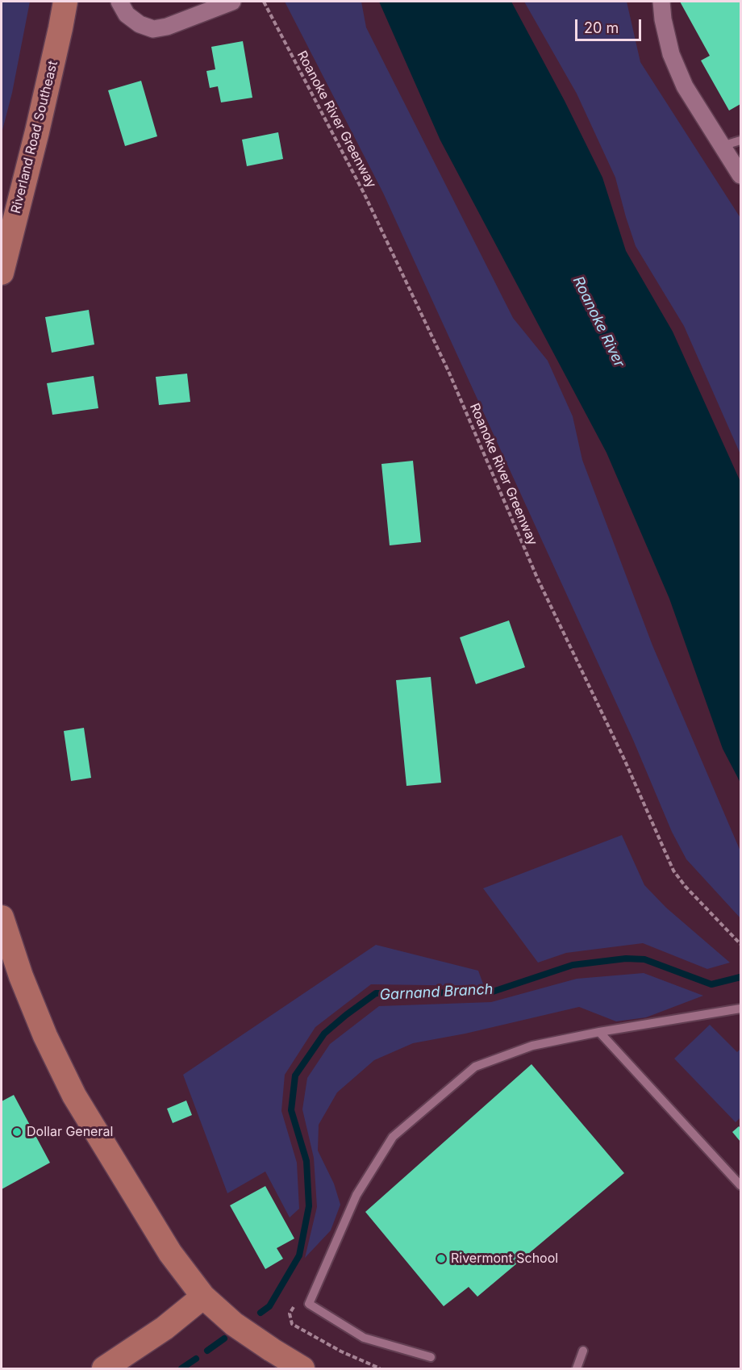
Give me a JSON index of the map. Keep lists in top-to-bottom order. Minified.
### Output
{"streets":{"main road":["Riverland Road Southeast"],"path":["Roanoke River Greenway"]},"water":["Roanoke River","Garnand Branch"],"places":["Dollar General","Rivermont School"],"scale_bar":"20 m"}
